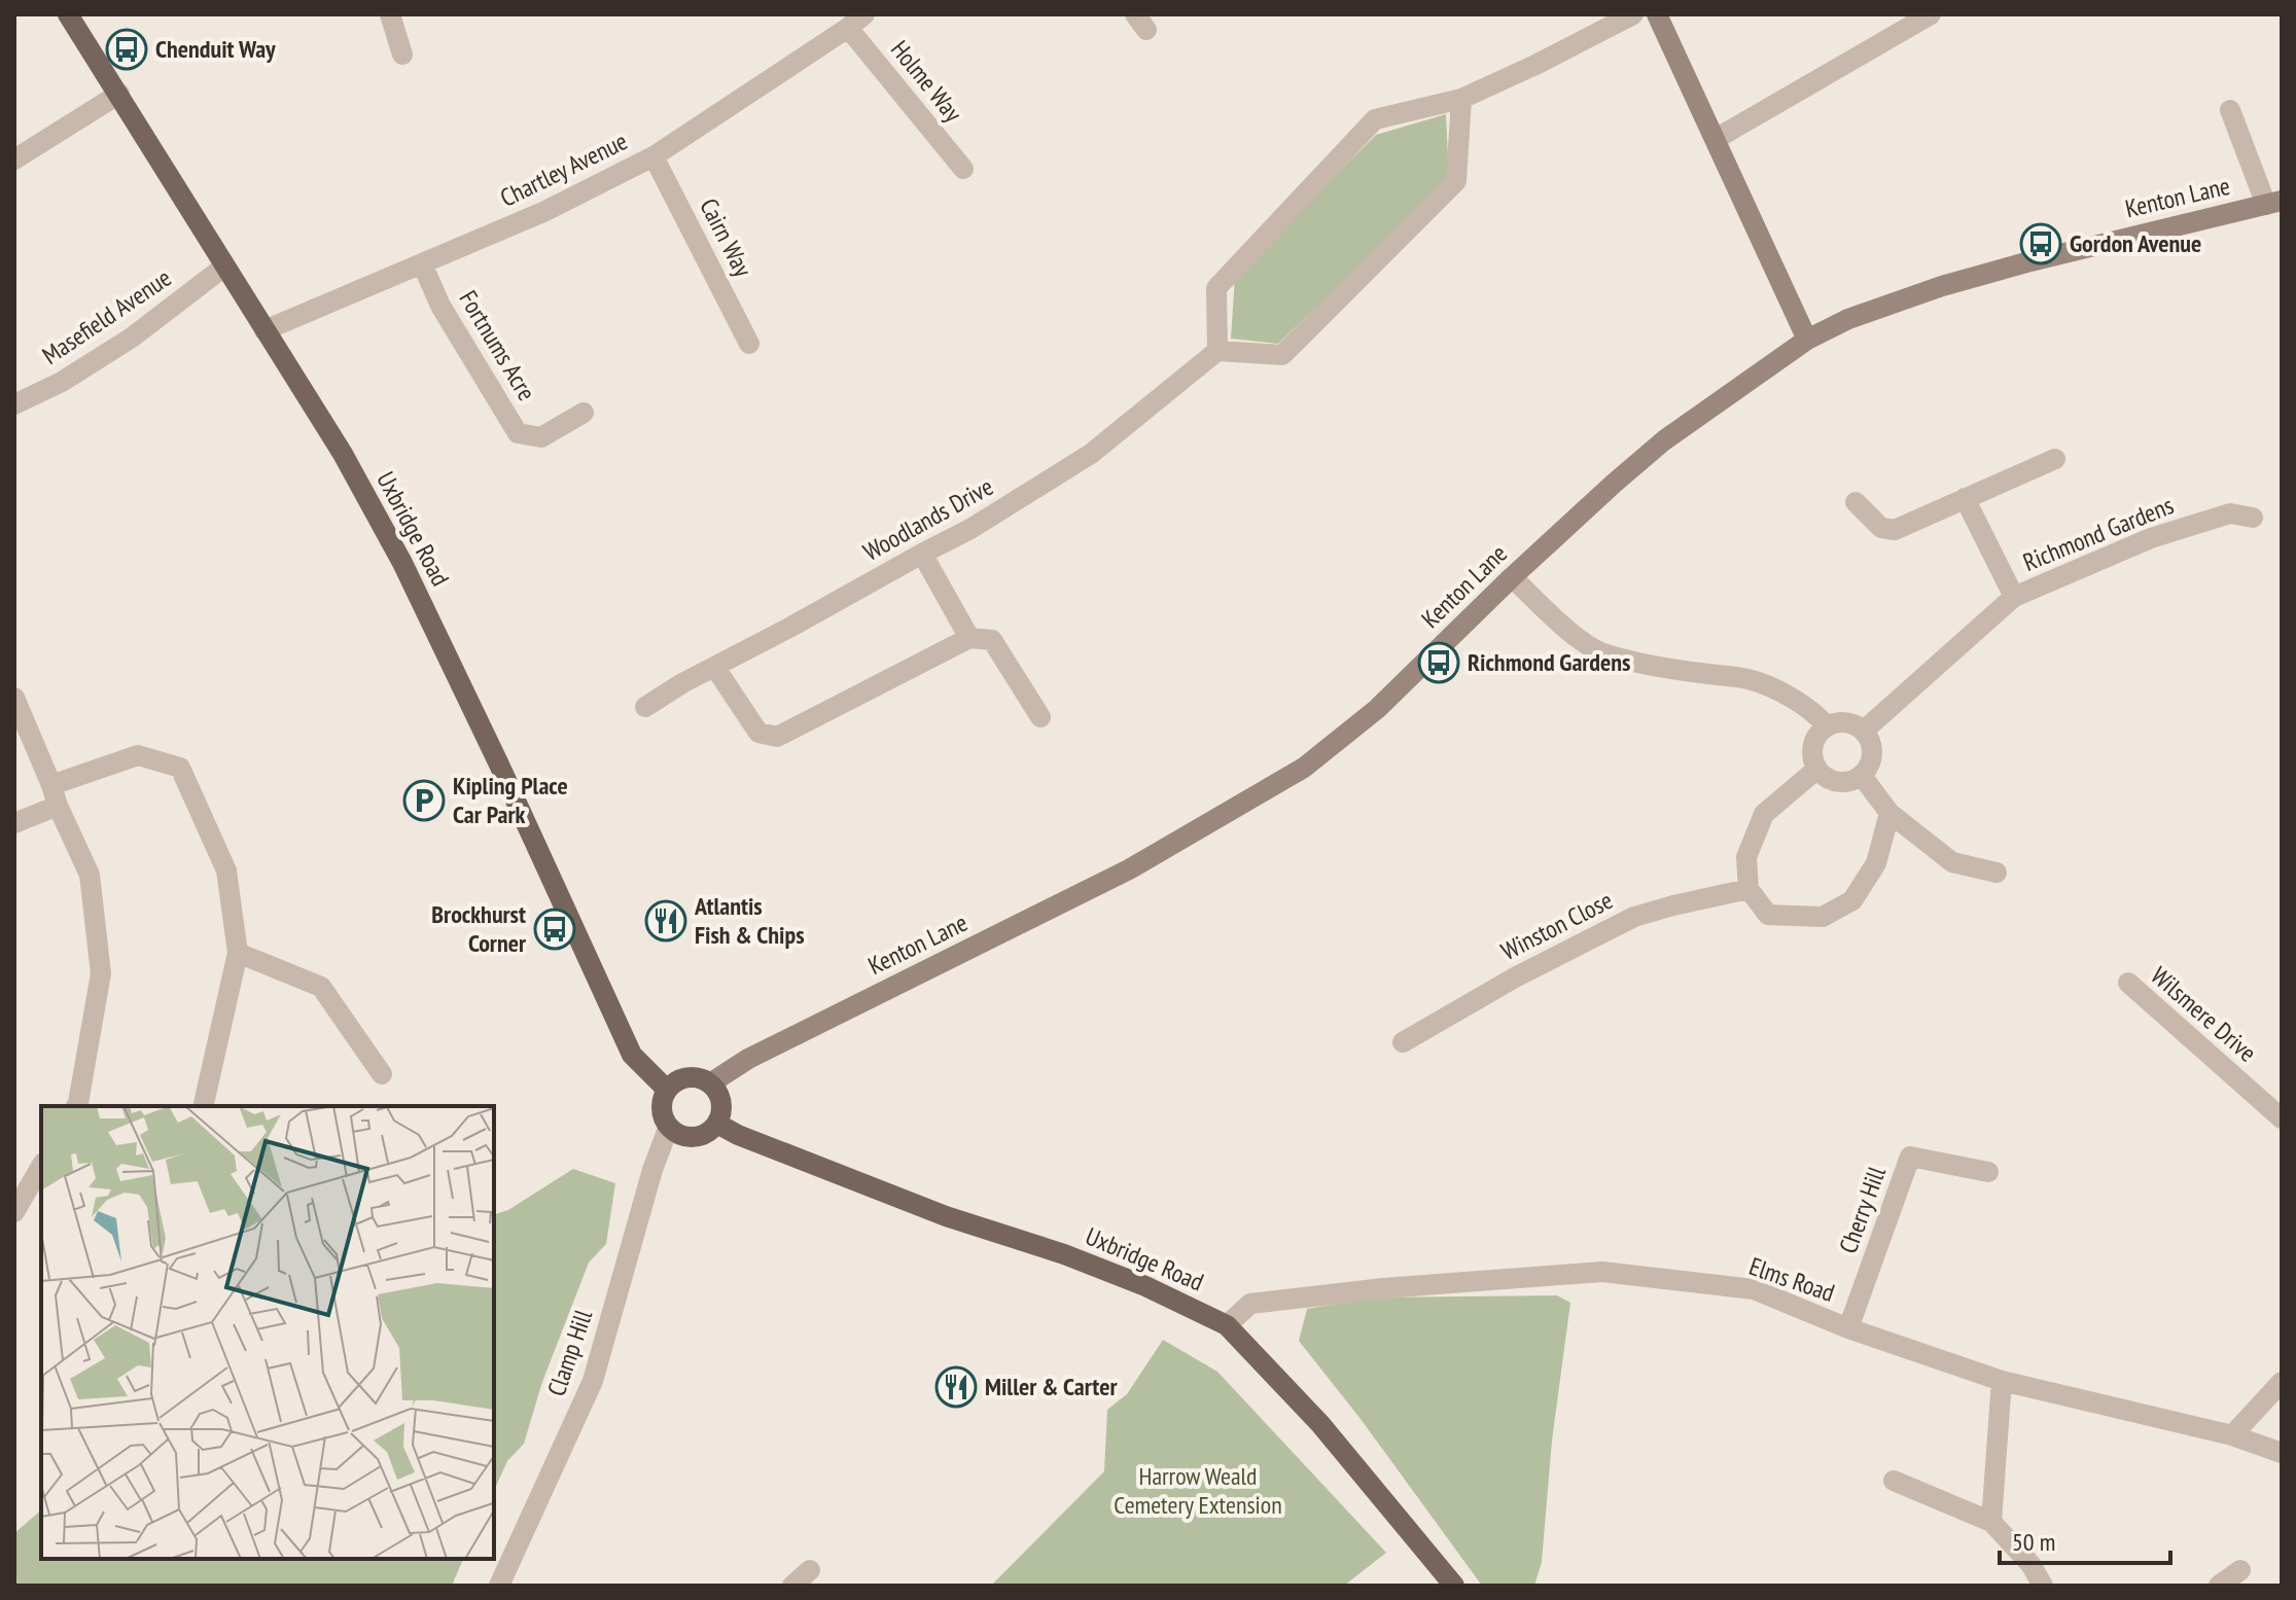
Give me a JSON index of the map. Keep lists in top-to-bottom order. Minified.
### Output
{"streets":{"main road":["Uxbridge Road"],"street":["Holme Way","Chartley Avenue","Kenton Lane","Cairn Way","Masefield Avenue","Fortnums Acre","Woodlands Drive","Richmond Gardens","Winston Close","Wilsmere Drive","Cherry Hill","Elms Road","Clamp Hill"]},"crossings":[["Holme Way","Chartley Avenue"],["Chartley Avenue","Cairn Way"],["Chartley Avenue","Fortnums Acre"],["Chartley Avenue","Uxbridge Road"],["Kenton Lane","Uxbridge Road"],["Kenton Lane","Clamp Hill"],["Masefield Avenue","Uxbridge Road"],["Uxbridge Road","Elms Road"],["Uxbridge Road","Clamp Hill"],["Cherry Hill","Elms Road"]],"parks":["Harrow Weald Cemetery Extension"],"places":{"bus stop":["Chenduit Way","Gordon Avenue","Richmond Gardens","Brockhurst Corner"],"parking":["Kipling Place Car Park"],"restaurant":["Atlantis Fish & Chips","Miller & Carter"]},"scale_bar":"50 m"}
